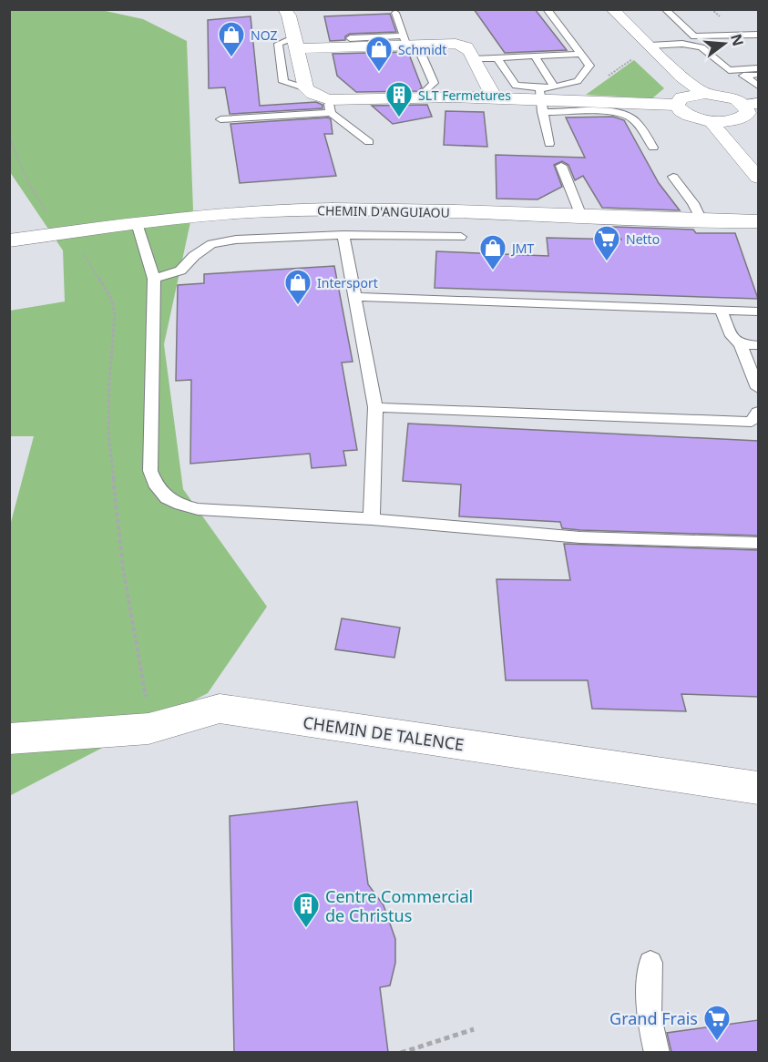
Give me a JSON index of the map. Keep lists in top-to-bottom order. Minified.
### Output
{"streets":{"street":["CHEMIN D'ANGUIAOU","CHEMIN DE TALENCE"]},"places":{"shop":["NOZ","Schmidt","JMT","Intersport"],"building":["SLT Fermetures","Centre Commercial de Christus"],"supermarket":["Netto","Grand Frais"]},"north":"right"}
